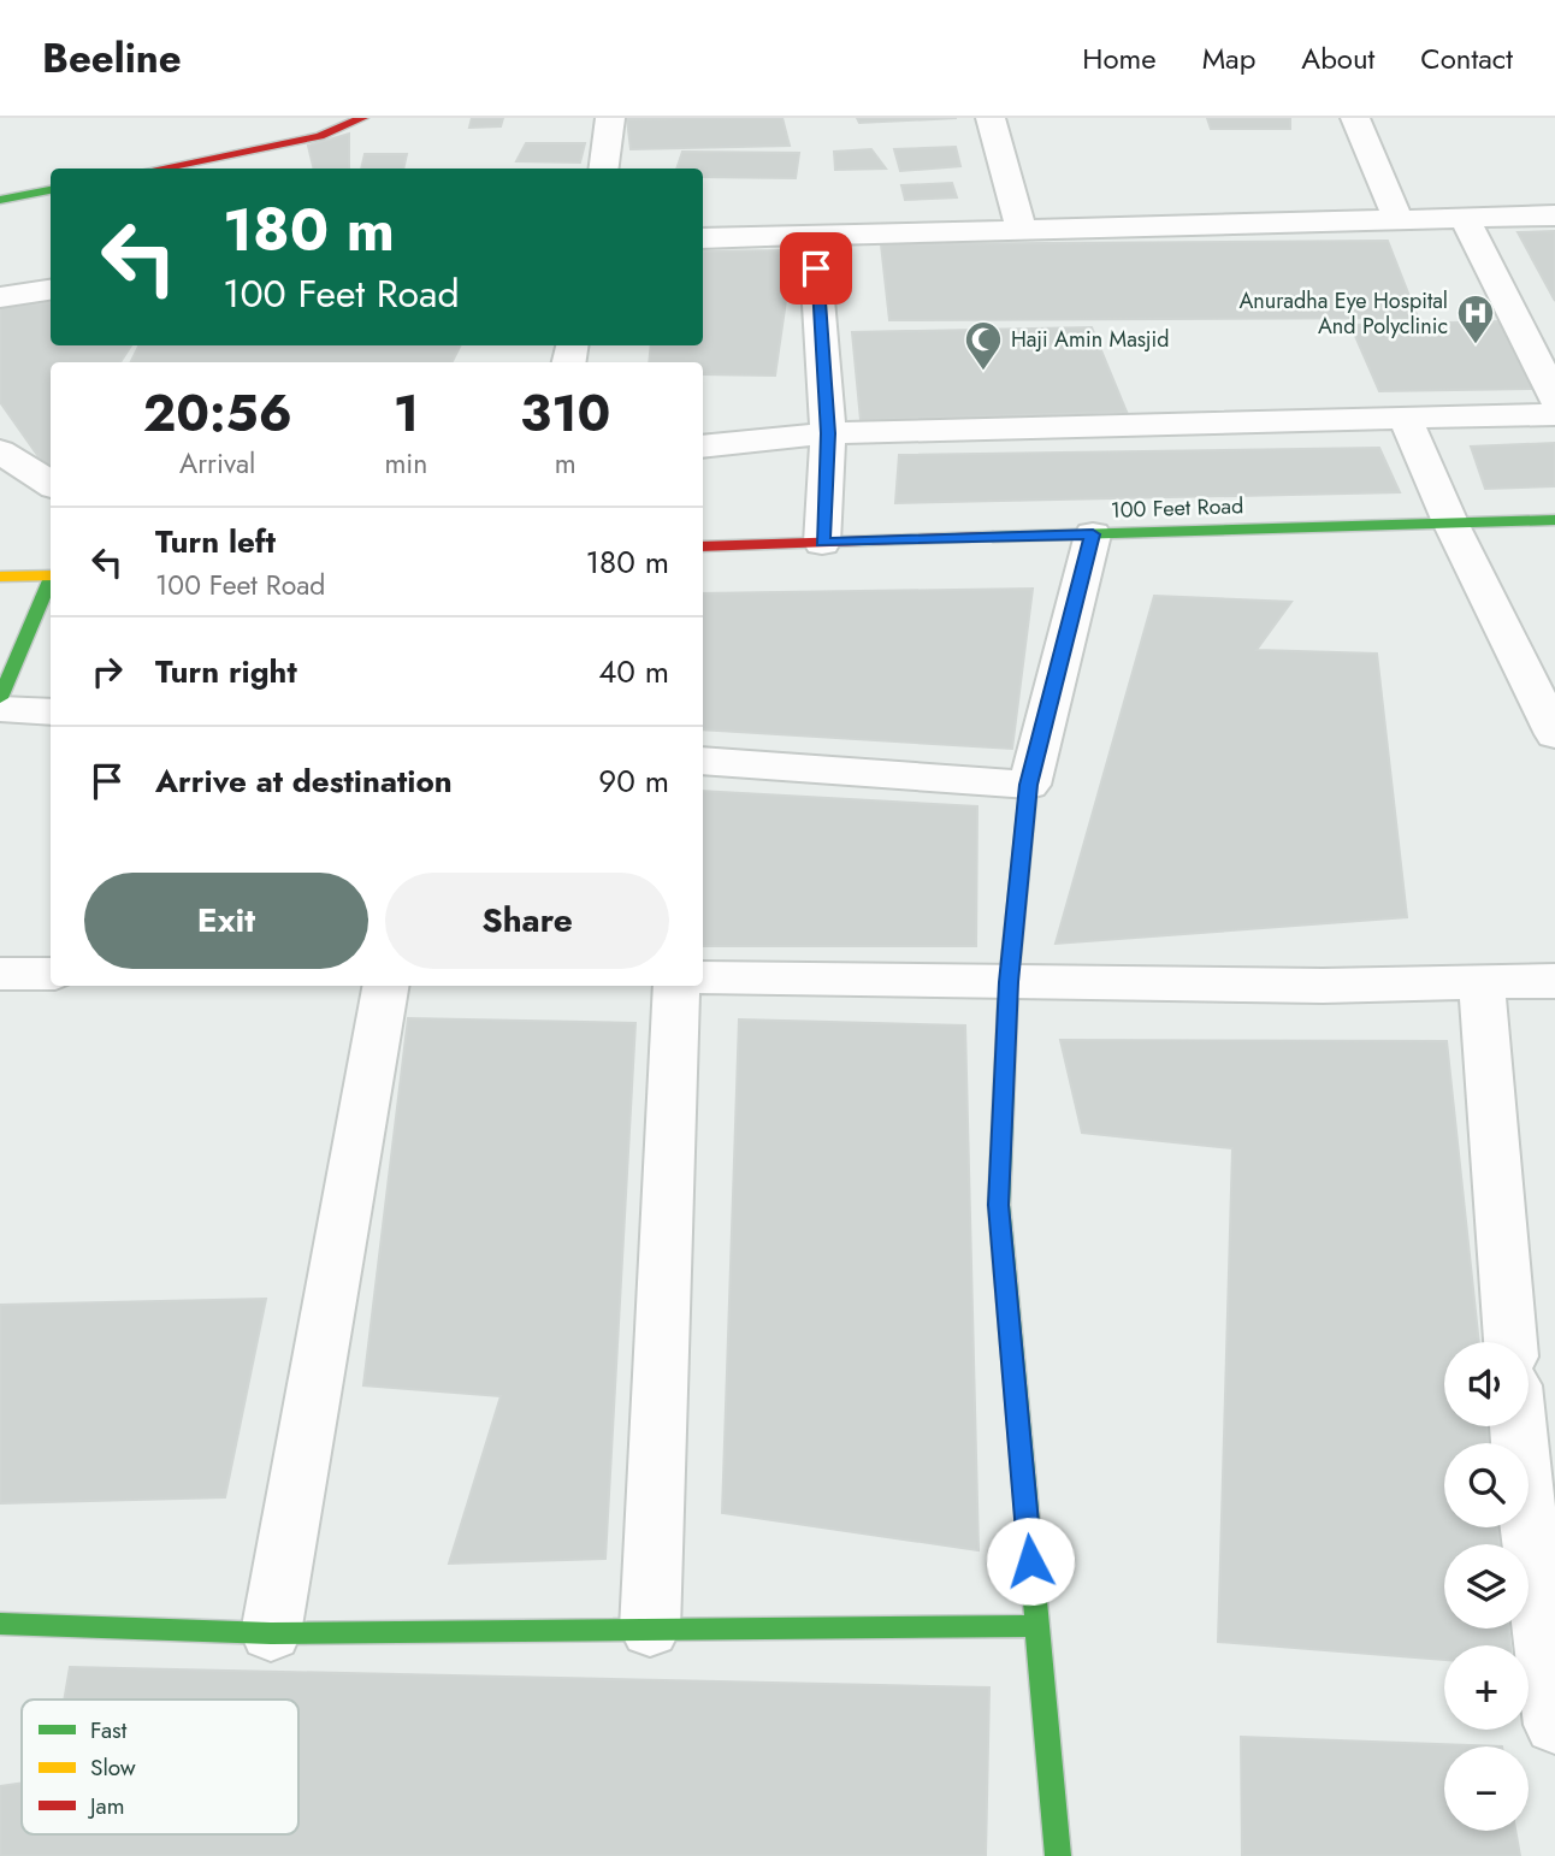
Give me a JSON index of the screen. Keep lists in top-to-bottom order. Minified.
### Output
{"streets":{"street":["100 Feet Road"]},"places":{"hospital":["Anuradha Eye Hospital And Polyclinic"],"mosque":["Haji Amin Masjid"]},"legend":["Fast","Slow","Jam"],"page":{"header":"Beeline","nav":["Home","Map","About","Contact"],"turn":["180 m","100 Feet Road"],"eta":["20:56","Arrival","1","min","310","m"],"list":[{"name":"Turn left","note":"100 Feet Road","value":"180 m"},{"name":"Turn right","value":"40 m"},{"name":"Arrive at destination","value":"90 m"}],"buttons":["Exit","Share"],"map_buttons":["+","−"]}}
